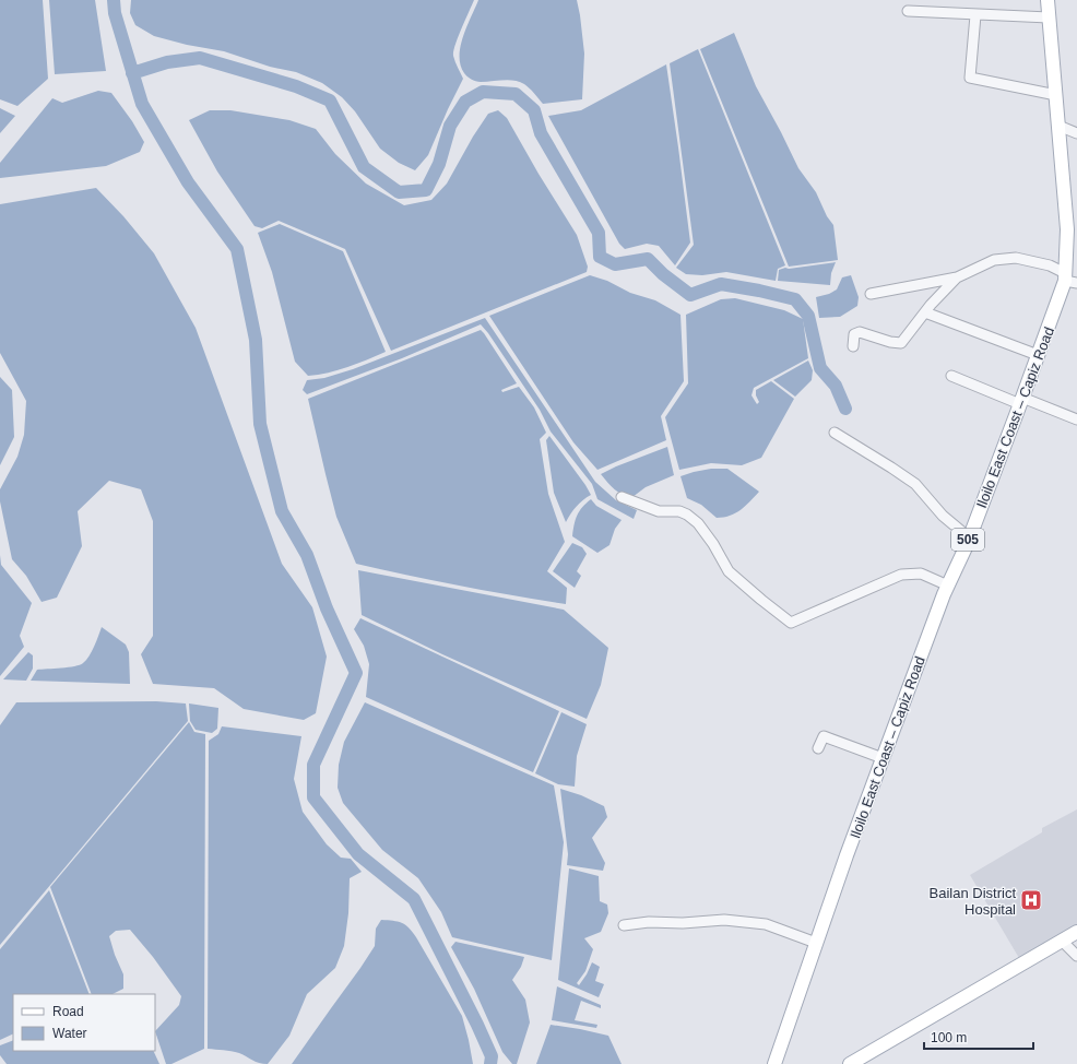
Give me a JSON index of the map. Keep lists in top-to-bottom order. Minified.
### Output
{"streets":{"main road":["Iloilo East Coast – Capiz Road","505"]},"places":{"hospital":["Bailan District Hospital"]},"legend":["Road","Water"],"scale_bar":"100 m"}
